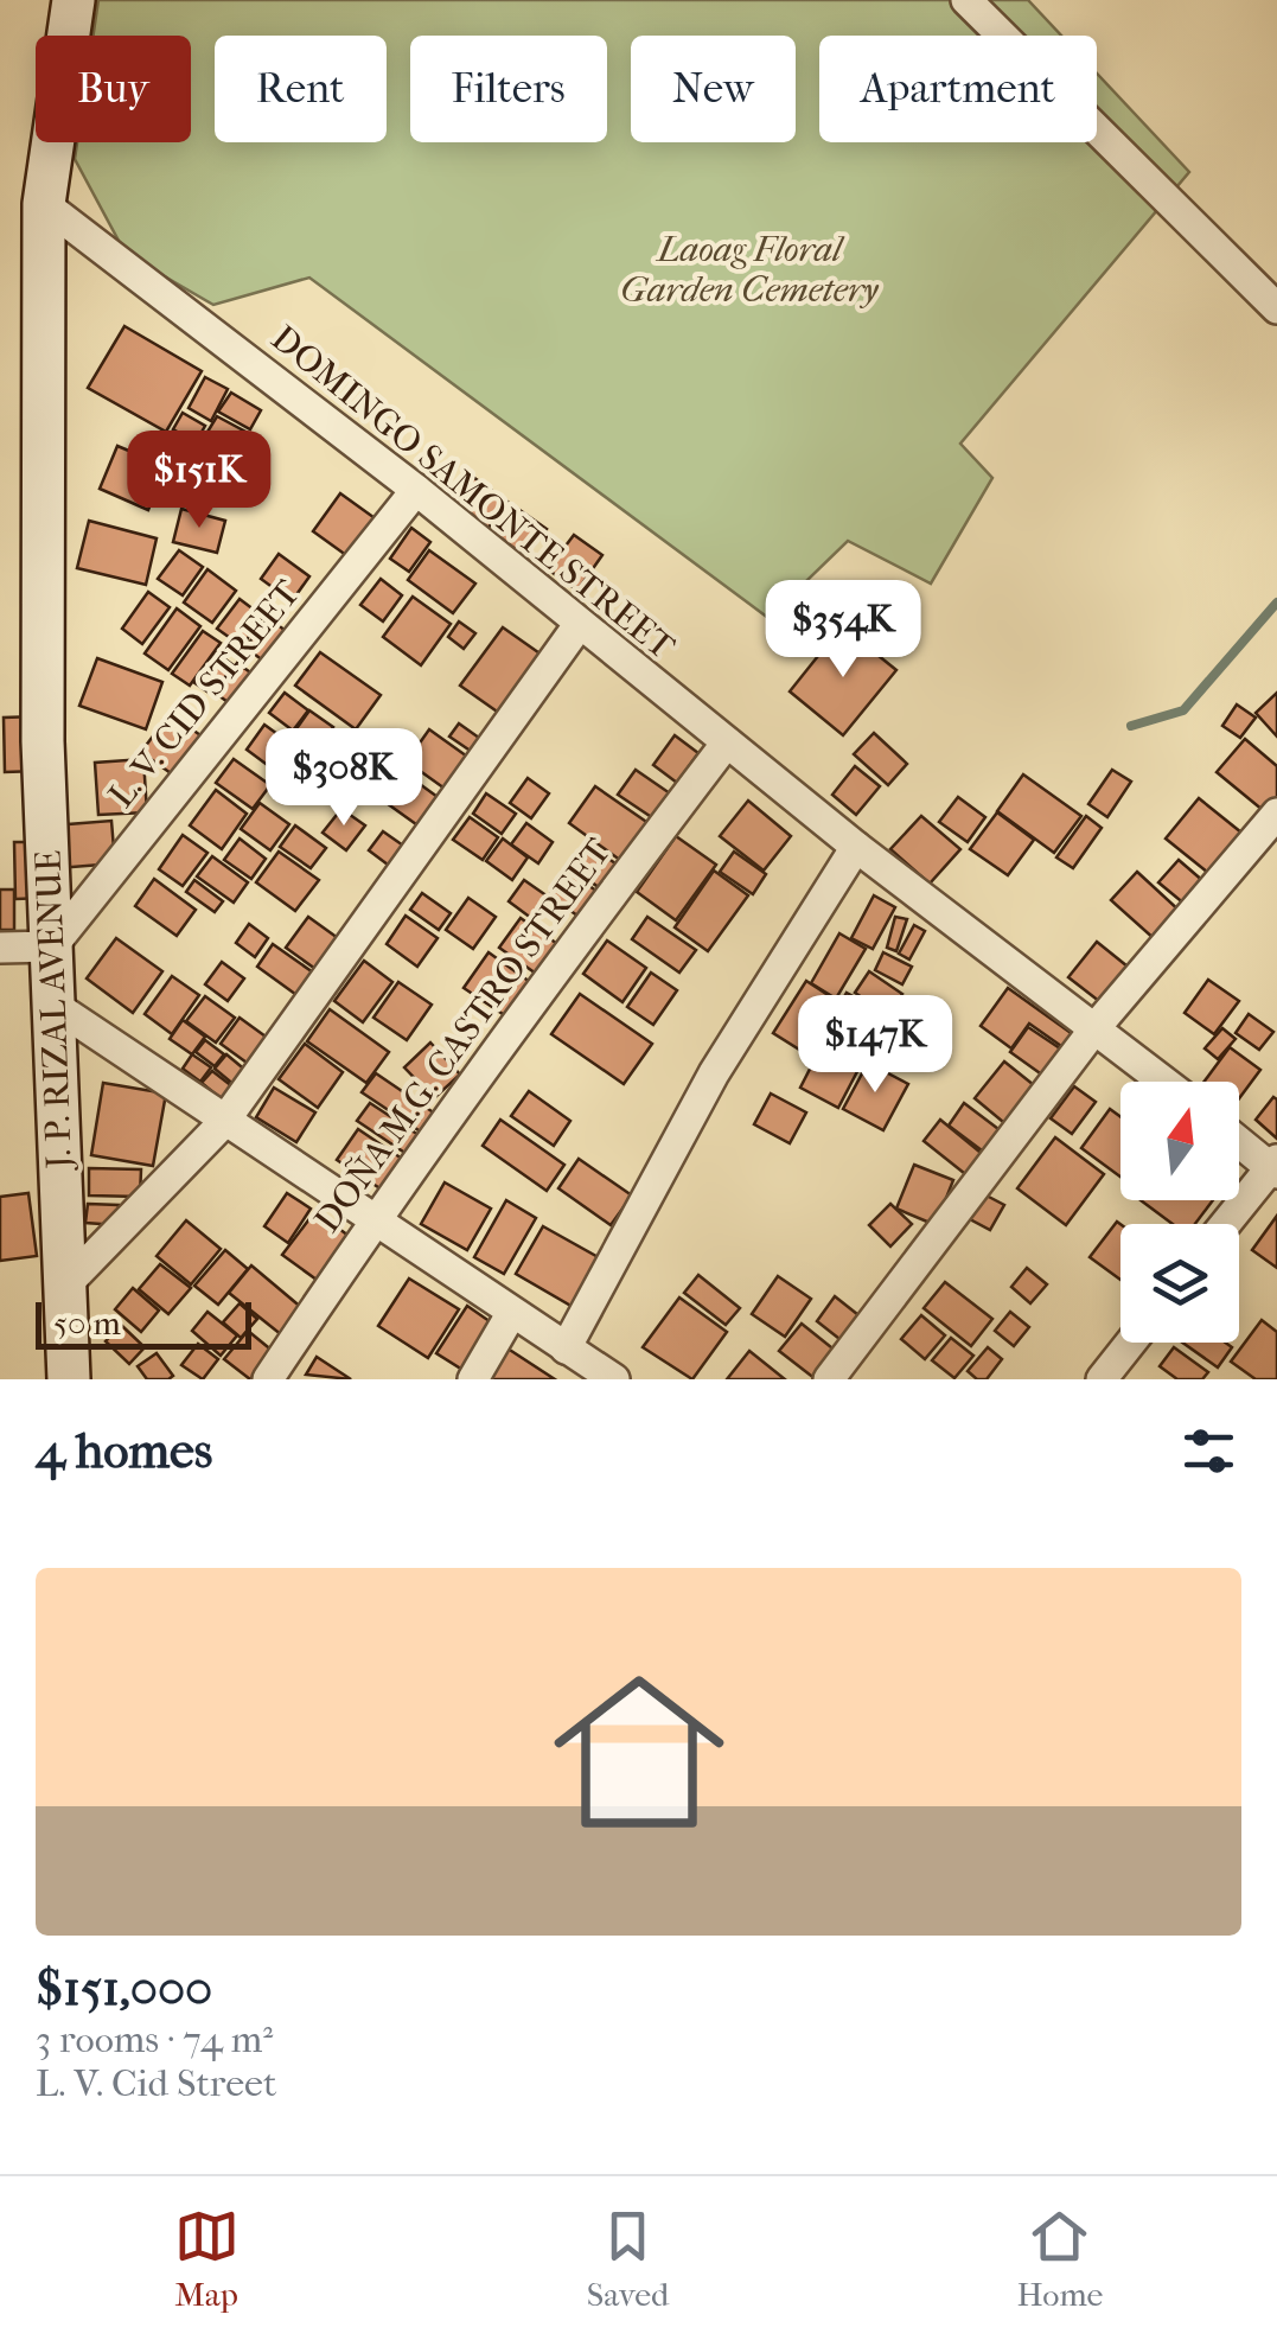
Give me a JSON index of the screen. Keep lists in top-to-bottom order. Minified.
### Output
{"streets":{"main road":["J. P. RIZAL AVENUE"],"street":["DOMINGO SAMONTE STREET","L. V. CID STREET","DOÑA M.G. CASTRO STREET"]},"crossings":[["DOMINGO SAMONTE STREET","L. V. CID STREET"],["DOMINGO SAMONTE STREET","J. P. RIZAL AVENUE"],["DOMINGO SAMONTE STREET","DOÑA M.G. CASTRO STREET"],["L. V. CID STREET","J. P. RIZAL AVENUE"]],"parks":["Laoag Floral Garden Cemetery"],"scale_bar":"50 m","north":"top","page":{"chip":["Buy","Rent","Filters","New","Apartment"],"price":["$151K","$354K","$308K","$147K"],"scale":"50 m","heading":"4 homes","list":[{"name":"$151,000","note":"3 rooms · 74 m² · L. V. Cid Street"}],"tabs":["Map","Saved","Home"]}}
